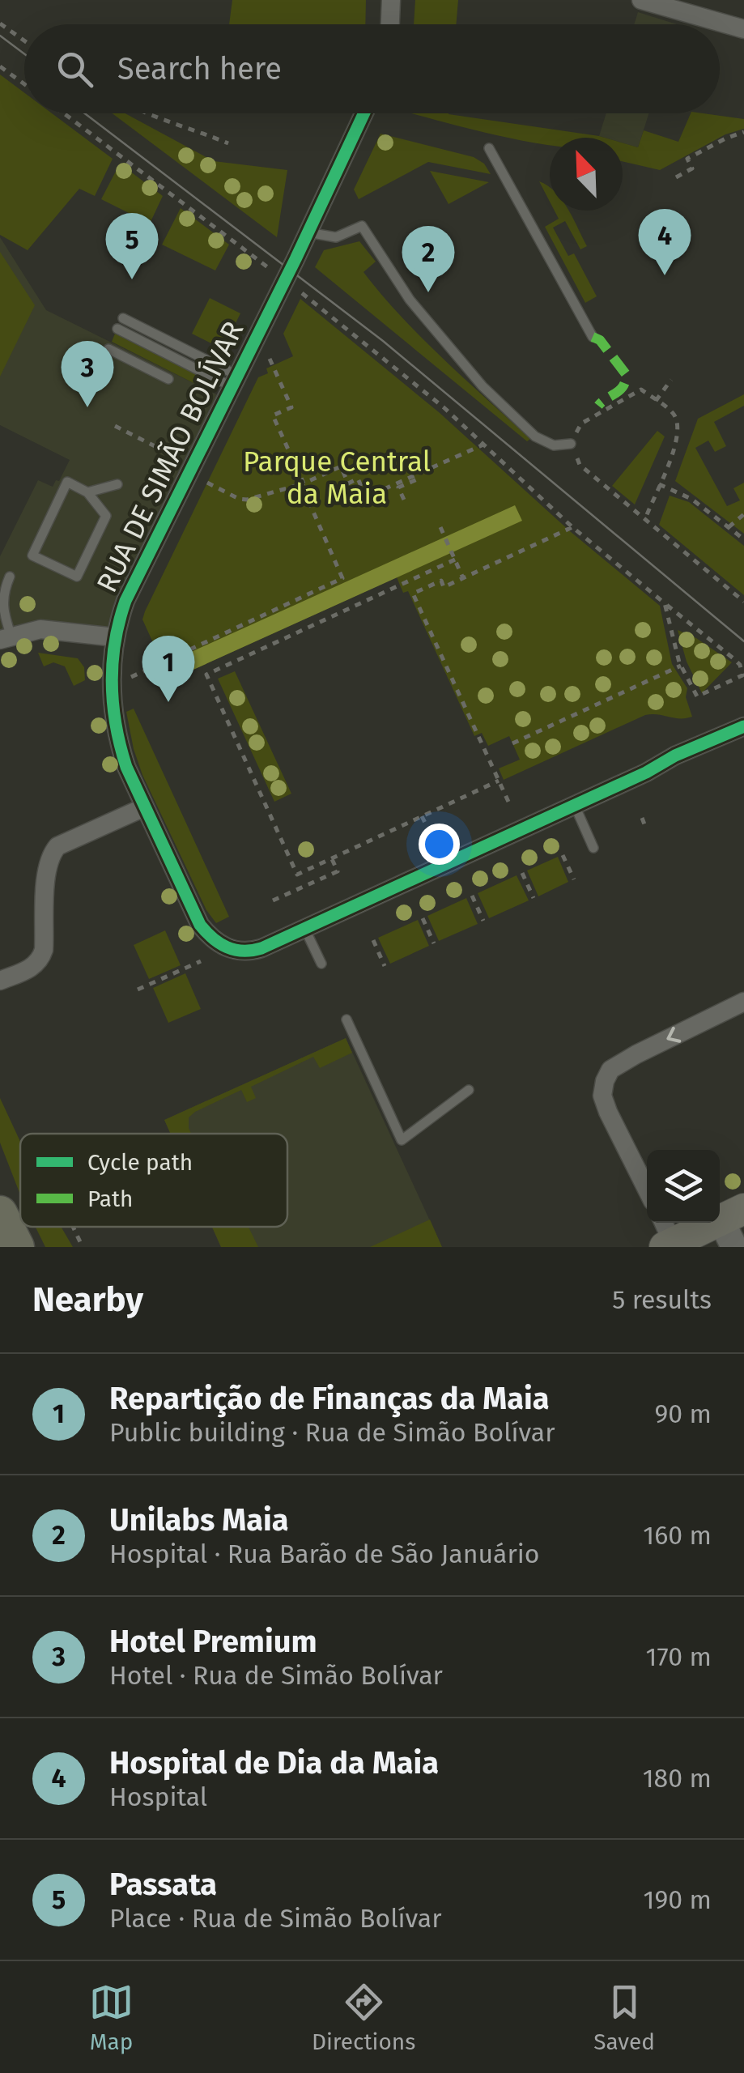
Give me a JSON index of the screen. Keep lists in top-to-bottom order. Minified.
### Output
{"streets":{"street":["RUA DE SIMÃO BOLÍVAR"]},"parks":["Parque Central da Maia"],"legend":["Cycle path","Path"],"north":"top left","page":{"search":"Search here","pins":["4","5","2","3","1"],"heading":["Nearby","5 results"],"list":[{"mark":"1","name":"Repartição de Finanças da Maia","note":"Public building · Rua de Simão Bolívar","value":"90 m"},{"mark":"2","name":"Unilabs Maia","note":"Hospital · Rua Barão de São Januário","value":"160 m"},{"mark":"3","name":"Hotel Premium","note":"Hotel · Rua de Simão Bolívar","value":"170 m"},{"mark":"4","name":"Hospital de Dia da Maia","note":"Hospital","value":"180 m"},{"mark":"5","name":"Passata","note":"Place · Rua de Simão Bolívar","value":"190 m"}],"nav":["Map","Directions","Saved"]}}
